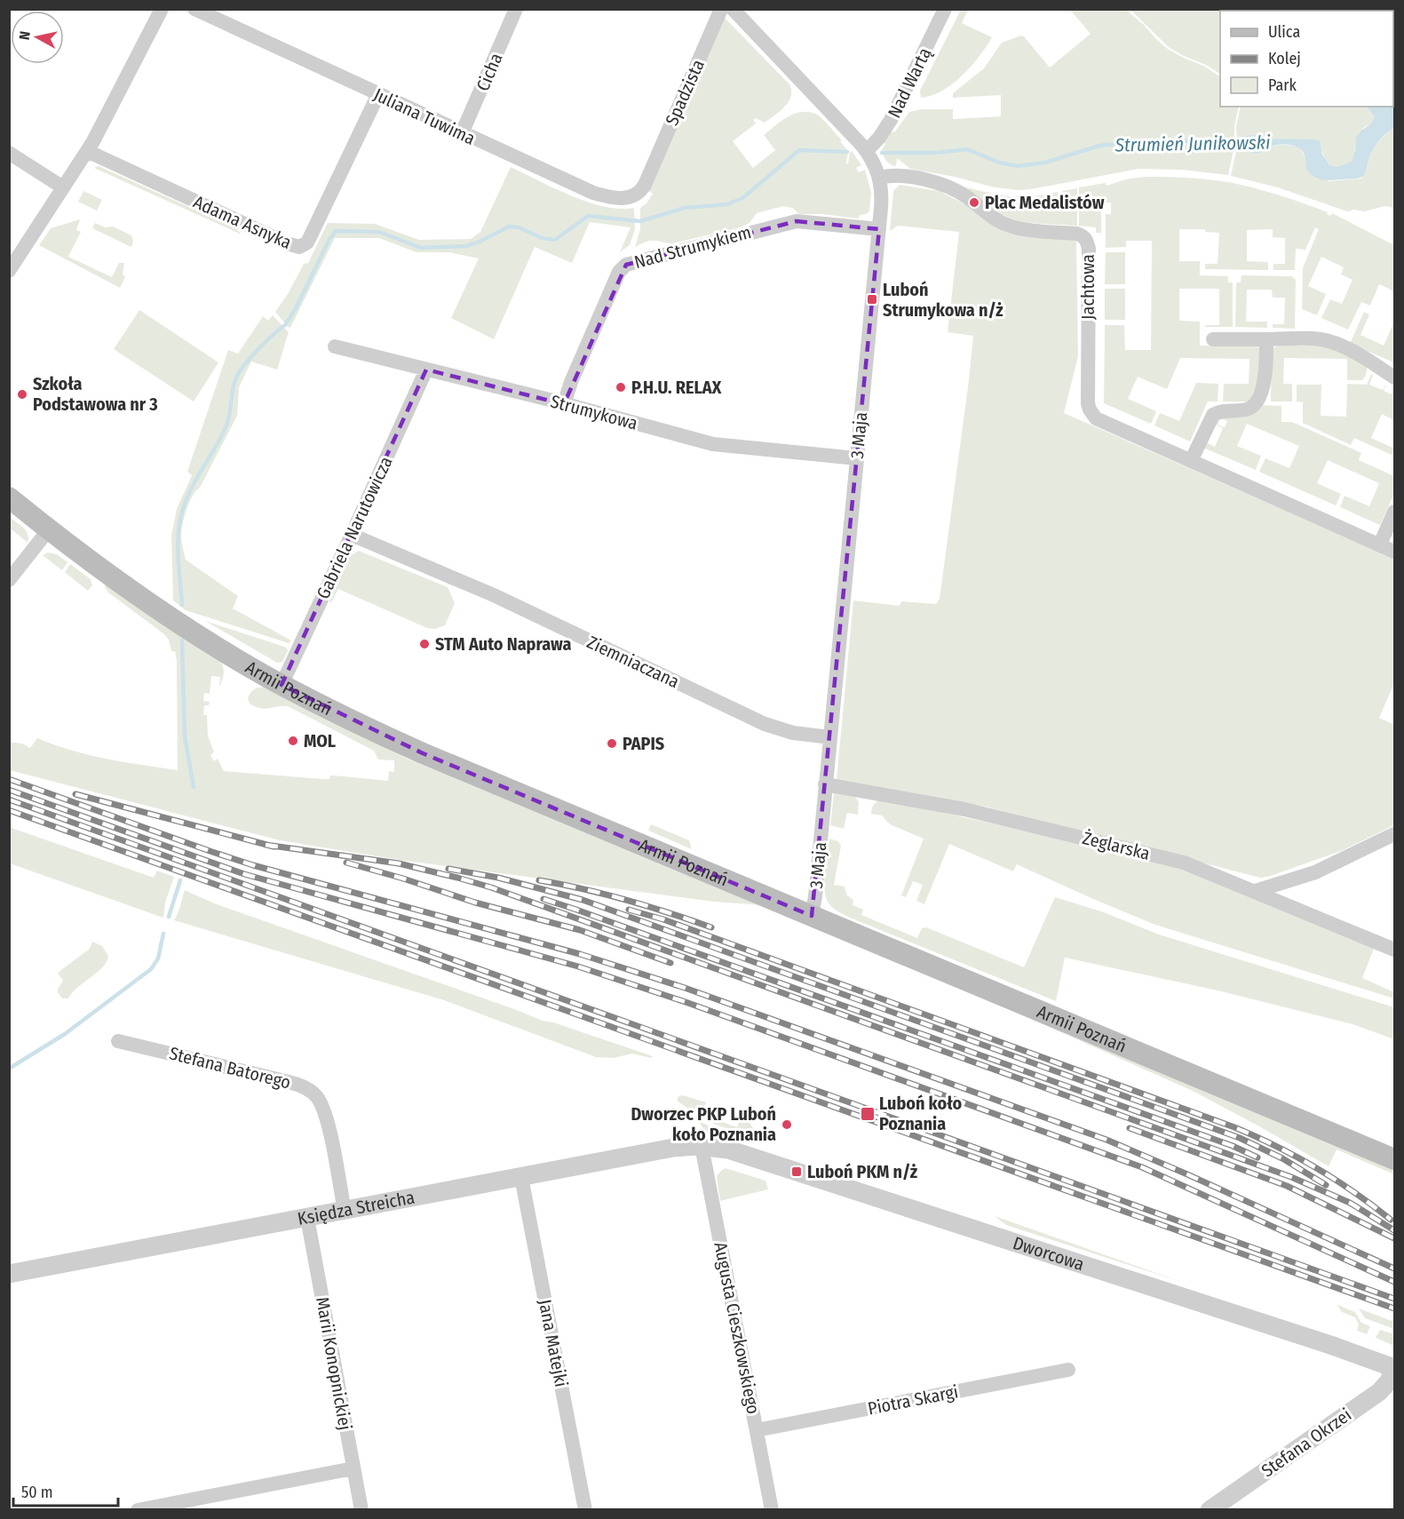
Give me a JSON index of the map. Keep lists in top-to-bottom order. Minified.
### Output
{"streets":{"main road":["Armii Poznań"],"street":["Cicha","Nad Wartą","Spadzista","Juliana Tuwima","Adama Asnyka","Nad Strumykiem","Jachtowa","Strumykowa","3 Maja","Gabriela Narutowicza","Ziemniaczana","Żeglarska","Stefana Batorego","Księdza Streicha","Dworcowa","Augusta Cieszkowskiego","Jana Matejki","Marii Konopnickiej","Piotra Skargi","Stefana Okrzei"]},"crossings":[["Cicha","Juliana Tuwima"],["Nad Wartą","3 Maja"],["Spadzista","Juliana Tuwima"],["Juliana Tuwima","Adama Asnyka"],["Nad Strumykiem","Strumykowa"],["Nad Strumykiem","3 Maja"],["Jachtowa","3 Maja"],["Strumykowa","3 Maja"],["Strumykowa","Gabriela Narutowicza"],["3 Maja","Ziemniaczana"],["3 Maja","Armii Poznań"],["3 Maja","Żeglarska"],["Gabriela Narutowicza","Ziemniaczana"],["Gabriela Narutowicza","Armii Poznań"],["Stefana Batorego","Księdza Streicha"],["Księdza Streicha","Dworcowa"],["Księdza Streicha","Augusta Cieszkowskiego"],["Księdza Streicha","Jana Matejki"],["Księdza Streicha","Marii Konopnickiej"],["Dworcowa","Augusta Cieszkowskiego"],["Dworcowa","Stefana Okrzei"],["Augusta Cieszkowskiego","Piotra Skargi"]],"water":["Strumień Junikowski"],"places":{"other":["Plac Medalistów","P.H.U. RELAX","Szkoła Podstawowa nr 3","STM Auto Naprawa","MOL","PAPIS","Dworzec PKP Luboń koło Poznania"],"transit":["Luboń Strumykowa n/ż","Luboń koło Poznania","Luboń PKM n/ż"]},"legend":["Ulica","Kolej","Park"],"scale_bar":"50 m","north":"left"}
